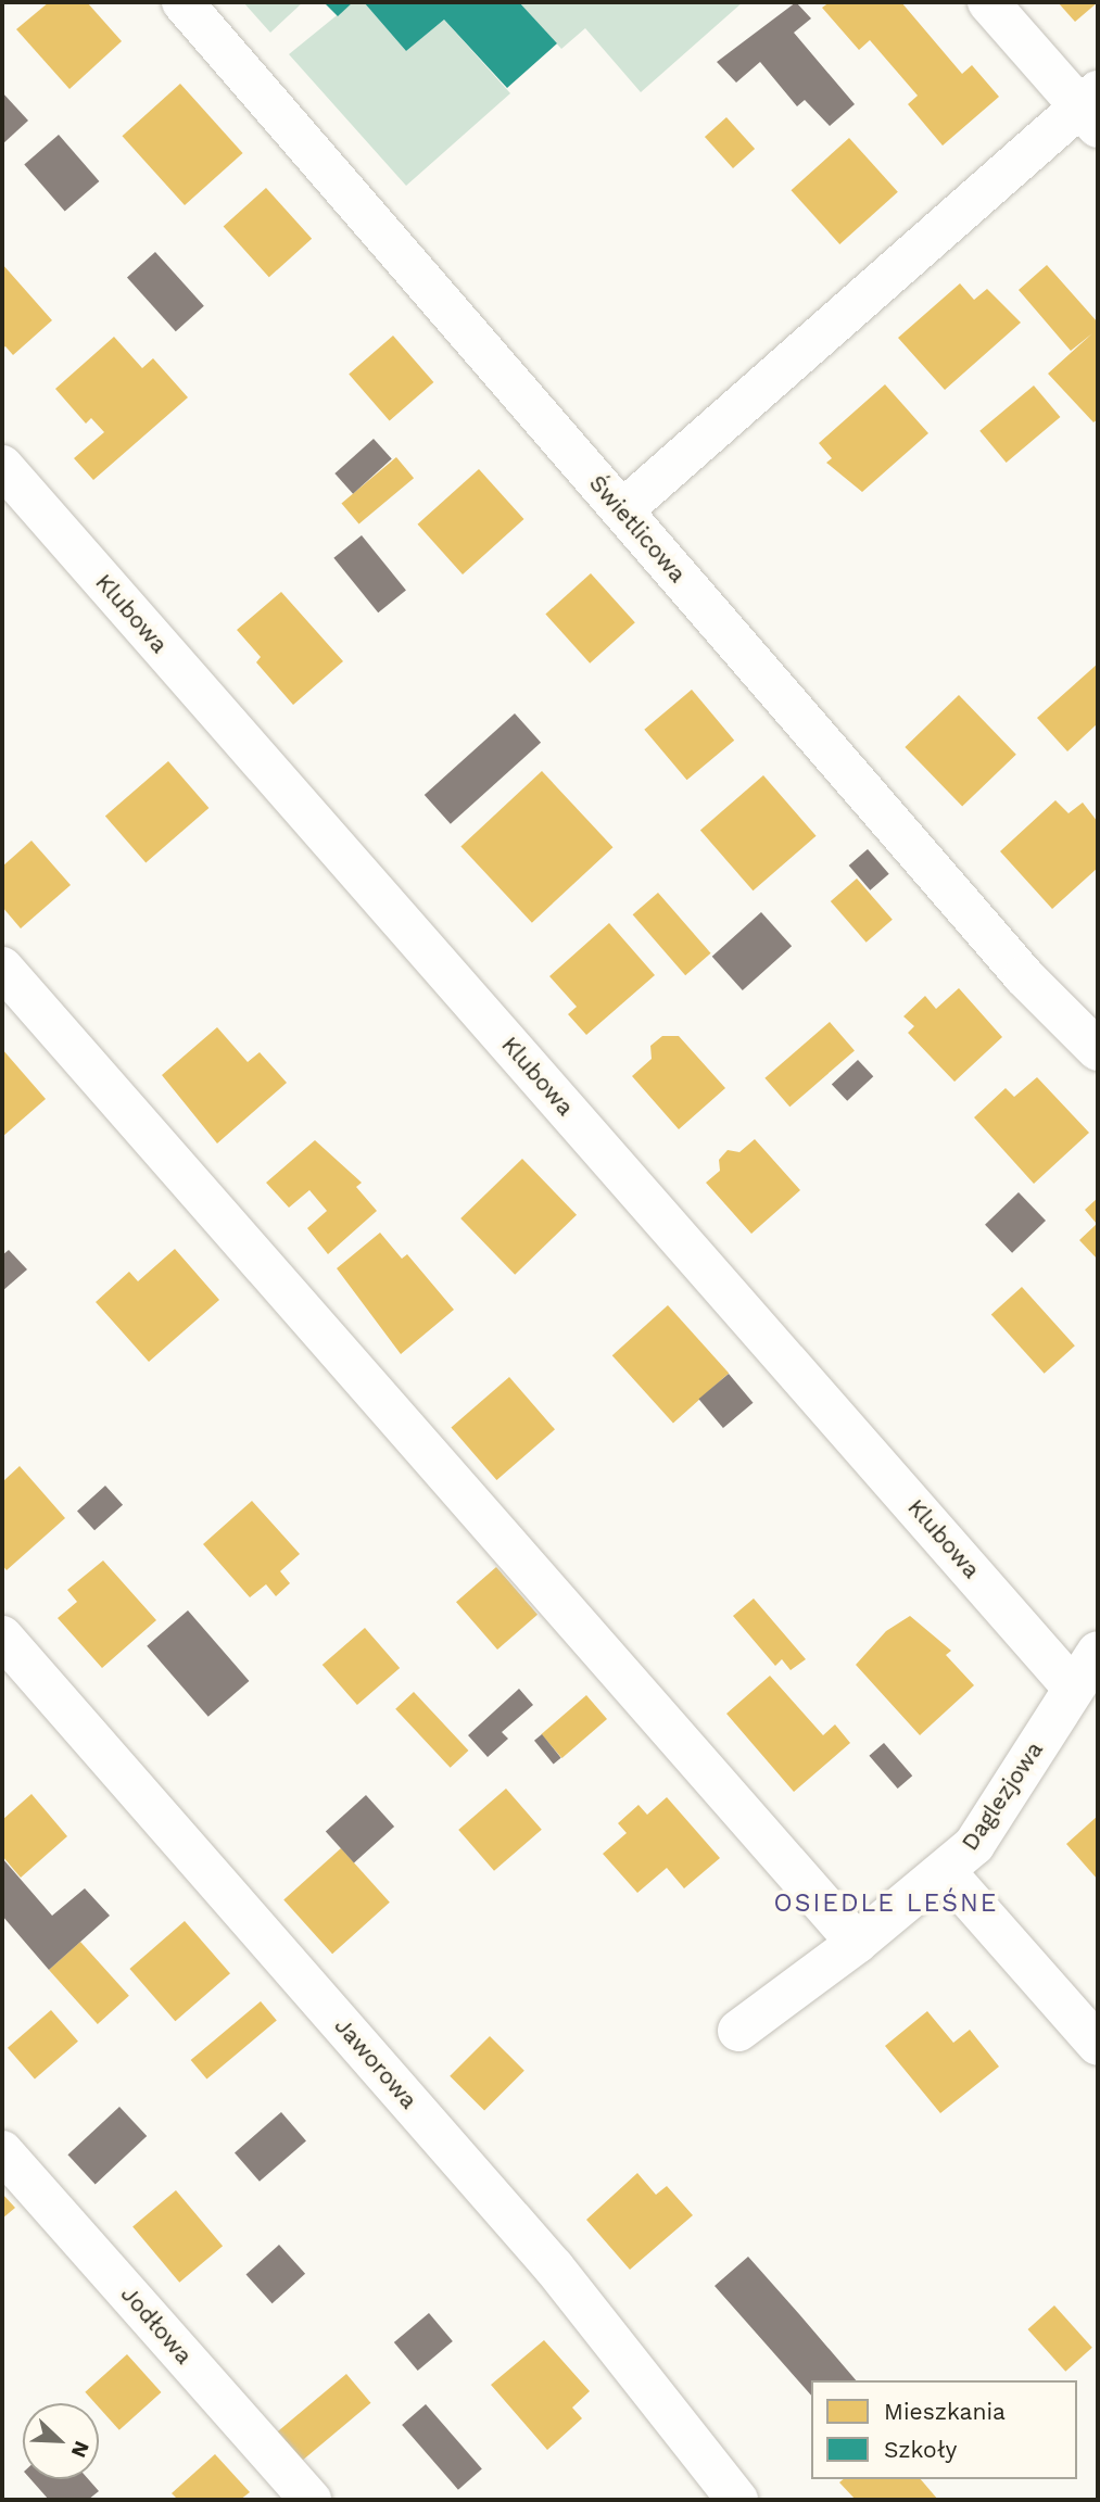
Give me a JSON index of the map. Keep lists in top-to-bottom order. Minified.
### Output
{"streets":{"street":["Świetlicowa","Klubowa","Daglezjowa","Jaworowa","Jodłowa"]},"crossings":[["Klubowa","Daglezjowa"]],"districts":["OSIEDLE LEŚNE"],"legend":["Mieszkania","Szkoły"],"north":"bottom right"}
